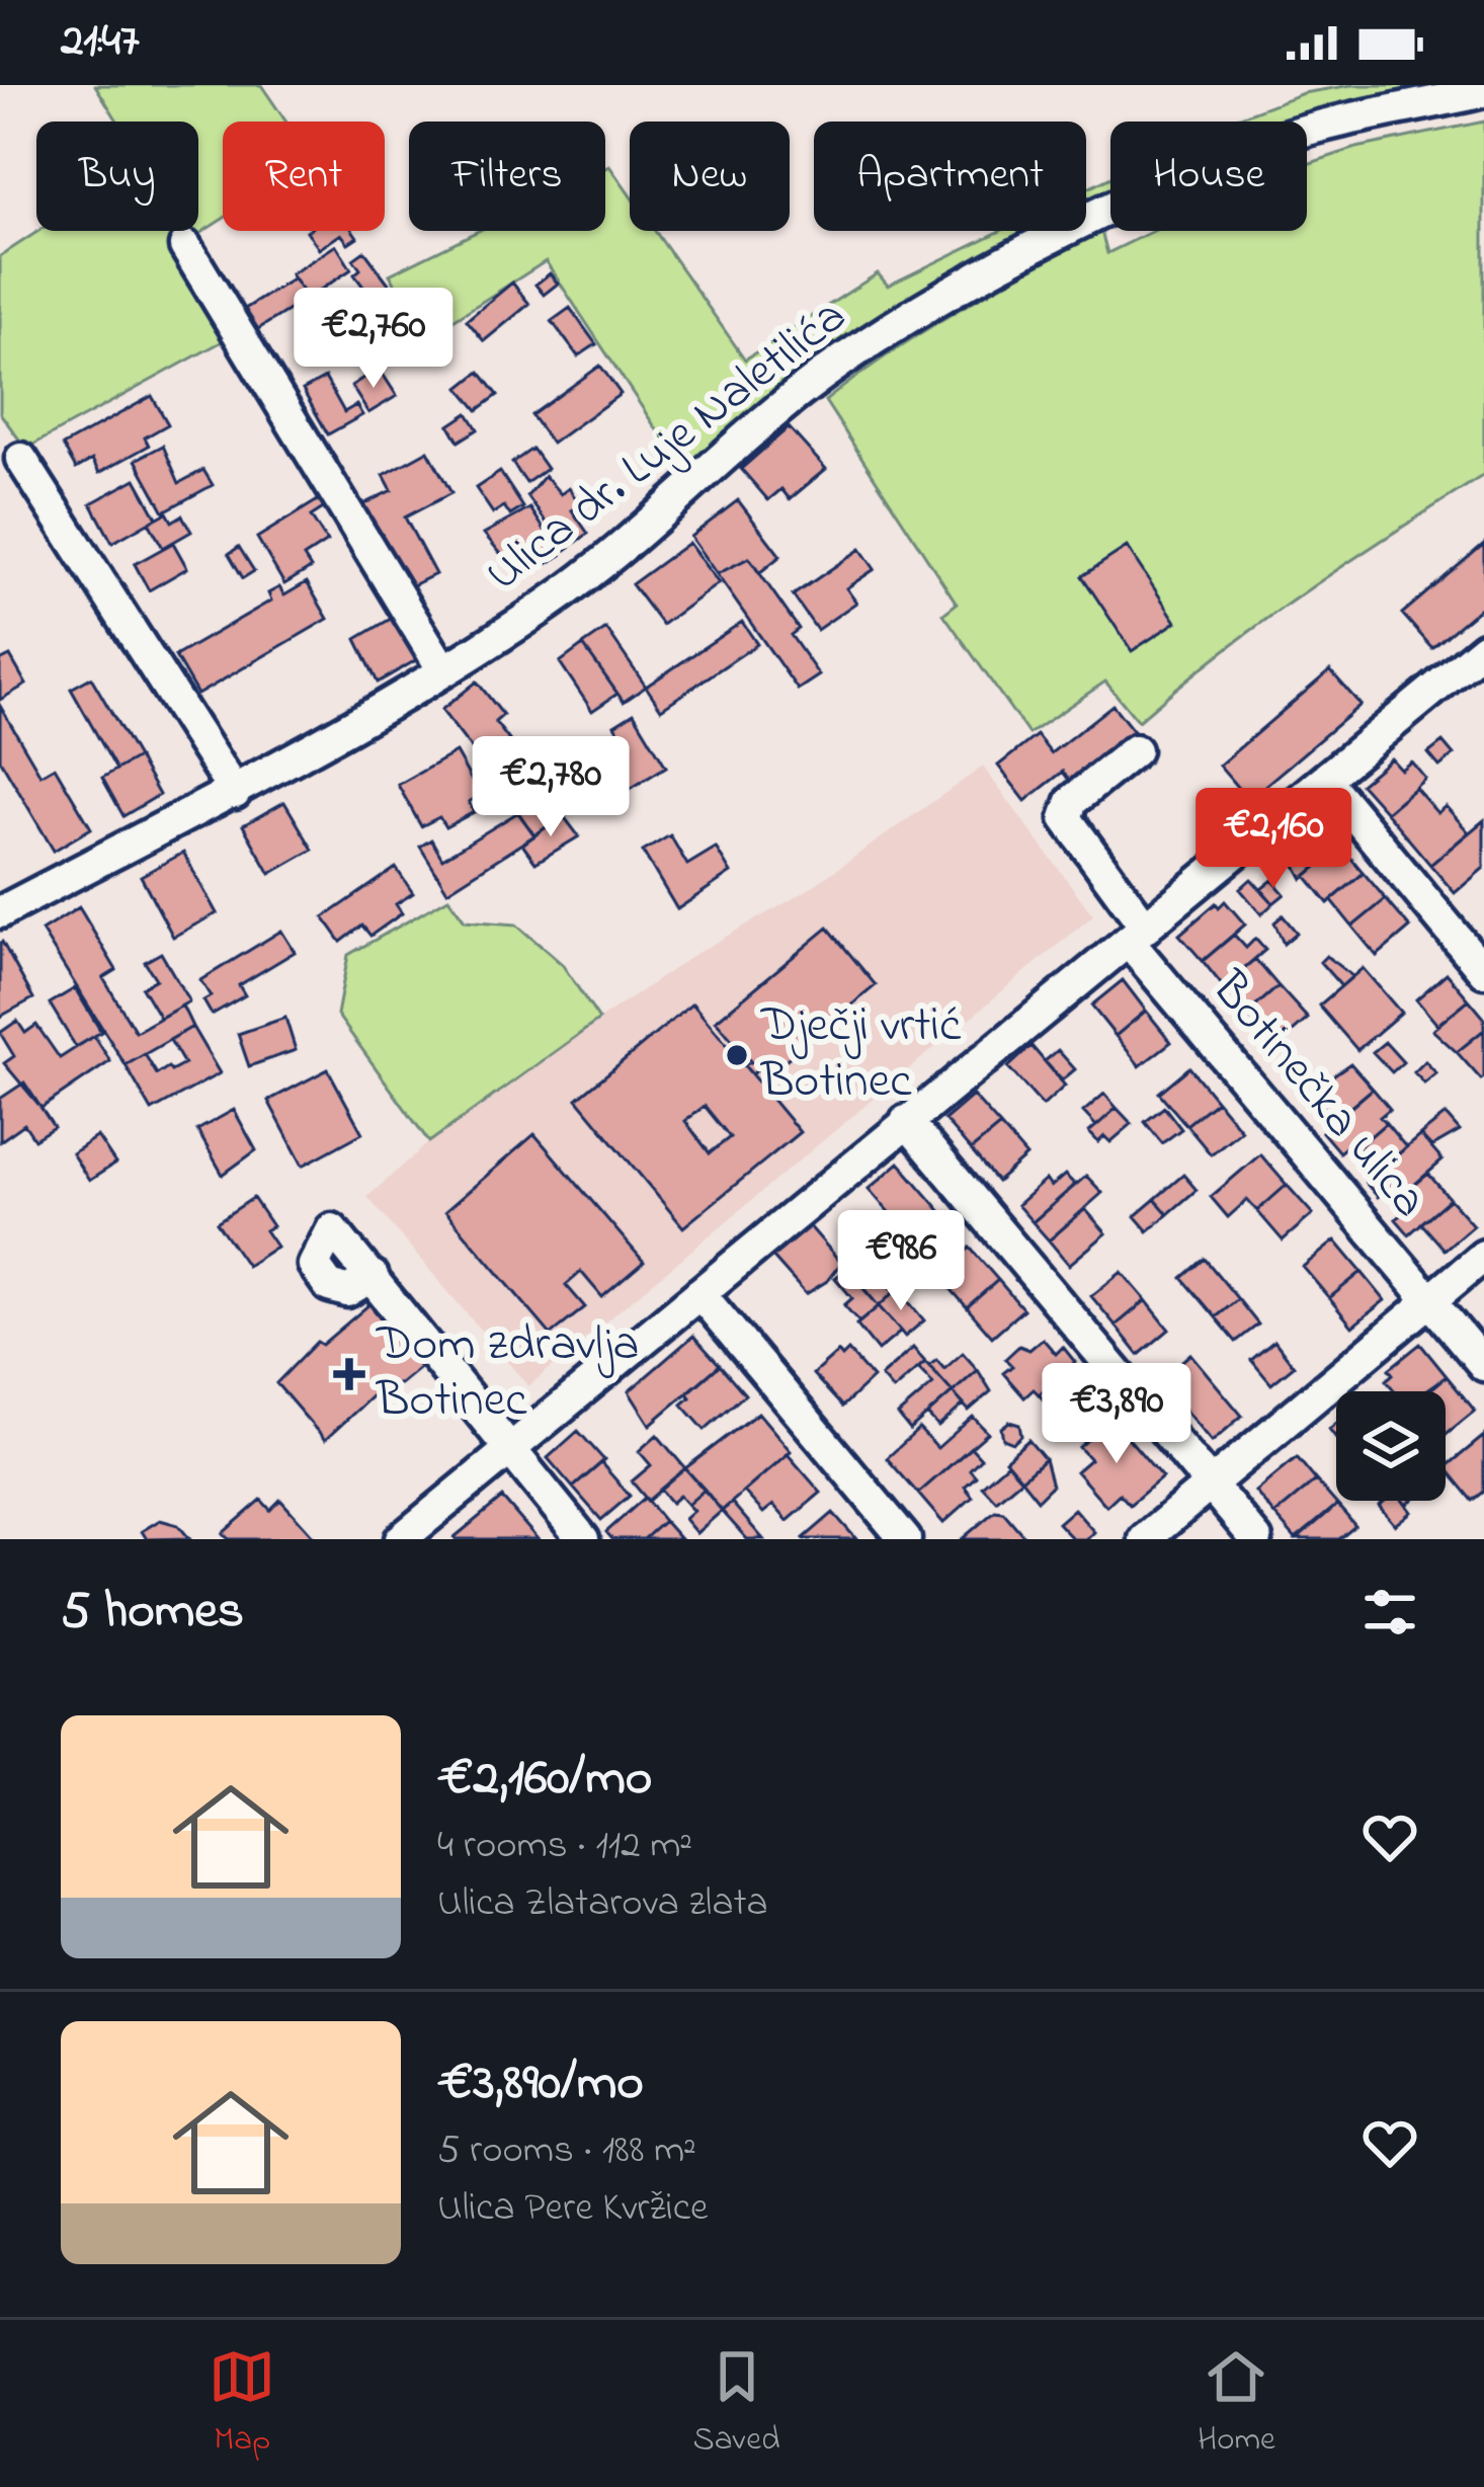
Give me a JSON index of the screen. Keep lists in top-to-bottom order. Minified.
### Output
{"streets":{"street":["Ulica dr. Luje Naletilića","Botinečka ulica"]},"places":{"other":["Dječji vrtić Botinec"],"health":["Dom zdravlja Botinec"]},"page":{"status":"21:47","chip":["Buy","Rent","Filters","New","Apartment","House"],"price":["€2,760","€2,780","€2,160","€986","€3,890"],"heading":"5 homes","list":[{"name":"€2,160/mo","note":"4 rooms · 112 m² · Ulica Zlatarova zlata"},{"name":"€3,890/mo","note":"5 rooms · 188 m² · Ulica Pere Kvržice"}],"tabs":["Map","Saved","Home"]}}
